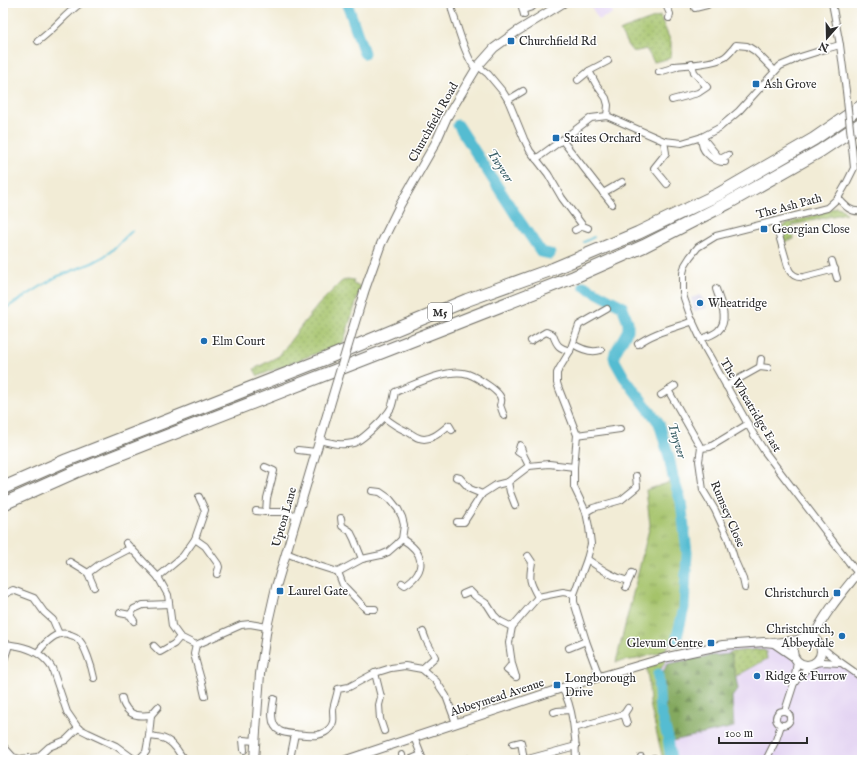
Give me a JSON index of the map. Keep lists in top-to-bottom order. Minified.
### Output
{"streets":{"highway":["M5"],"street":["Churchfield Road","The Ash Path","The Wheatridge East","Rumsey Close","Upton Lane","Abbeymead Avenue"]},"crossings":[["Churchfield Road","Upton Lane"],["The Ash Path","The Wheatridge East"]],"water":["Twyver"],"places":{"transit":["Churchfield Rd","Ash Grove","Staites Orchard","Georgian Close","Laurel Gate","Christchurch","Glevum Centre","Longborough Drive"],"other":["Wheatridge","Elm Court","Christchurch, Abbeydale","Ridge & Furrow"]},"scale_bar":"100 m","north":"bottom"}
